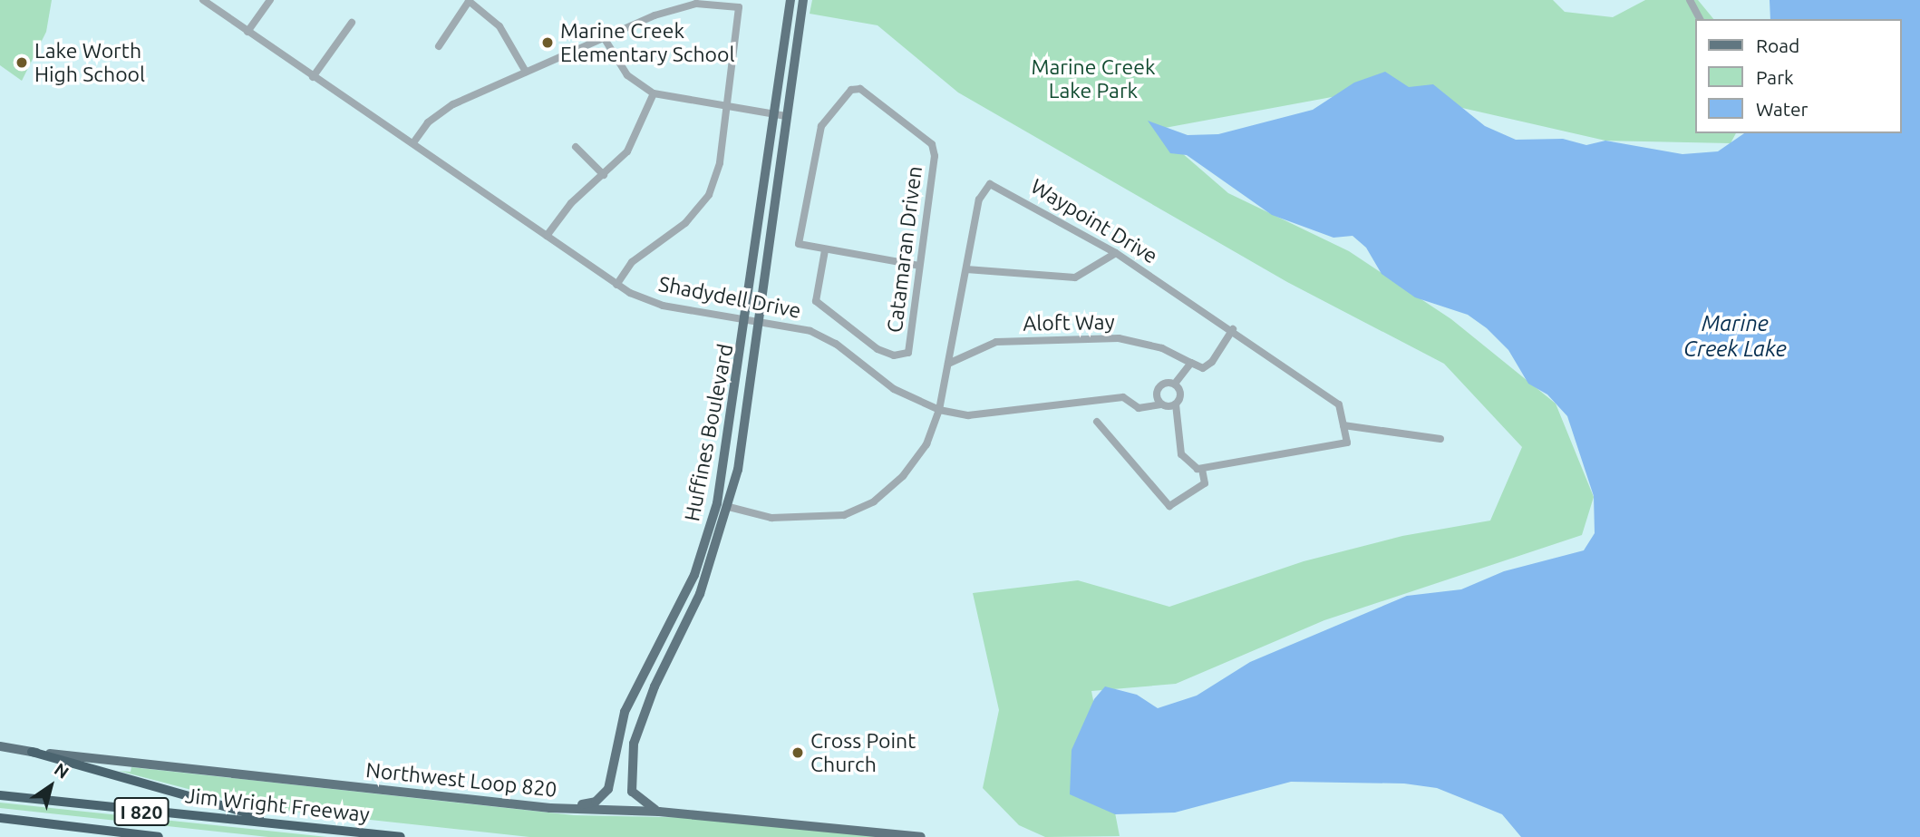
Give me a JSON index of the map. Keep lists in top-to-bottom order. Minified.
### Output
{"streets":{"highway":["Jim Wright Freeway","I 820"],"main road":["Huffines Boulevard","Northwest Loop 820"],"street":["Waypoint Drive","Catamaran Driven","Shadydell Drive","Aloft Way"]},"crossings":[["Waypoint Drive","Shadydell Drive"],["Waypoint Drive","Aloft Way"],["Waypoint Drive","Huffines Boulevard"],["Shadydell Drive","Huffines Boulevard"],["Huffines Boulevard","Northwest Loop 820"]],"water":["Marine Creek Lake"],"parks":["Marine Creek Lake Park"],"places":["Marine Creek Elementary School","Lake Worth High School","Cross Point Church"],"legend":["Road","Park","Water"],"north":"top right"}
